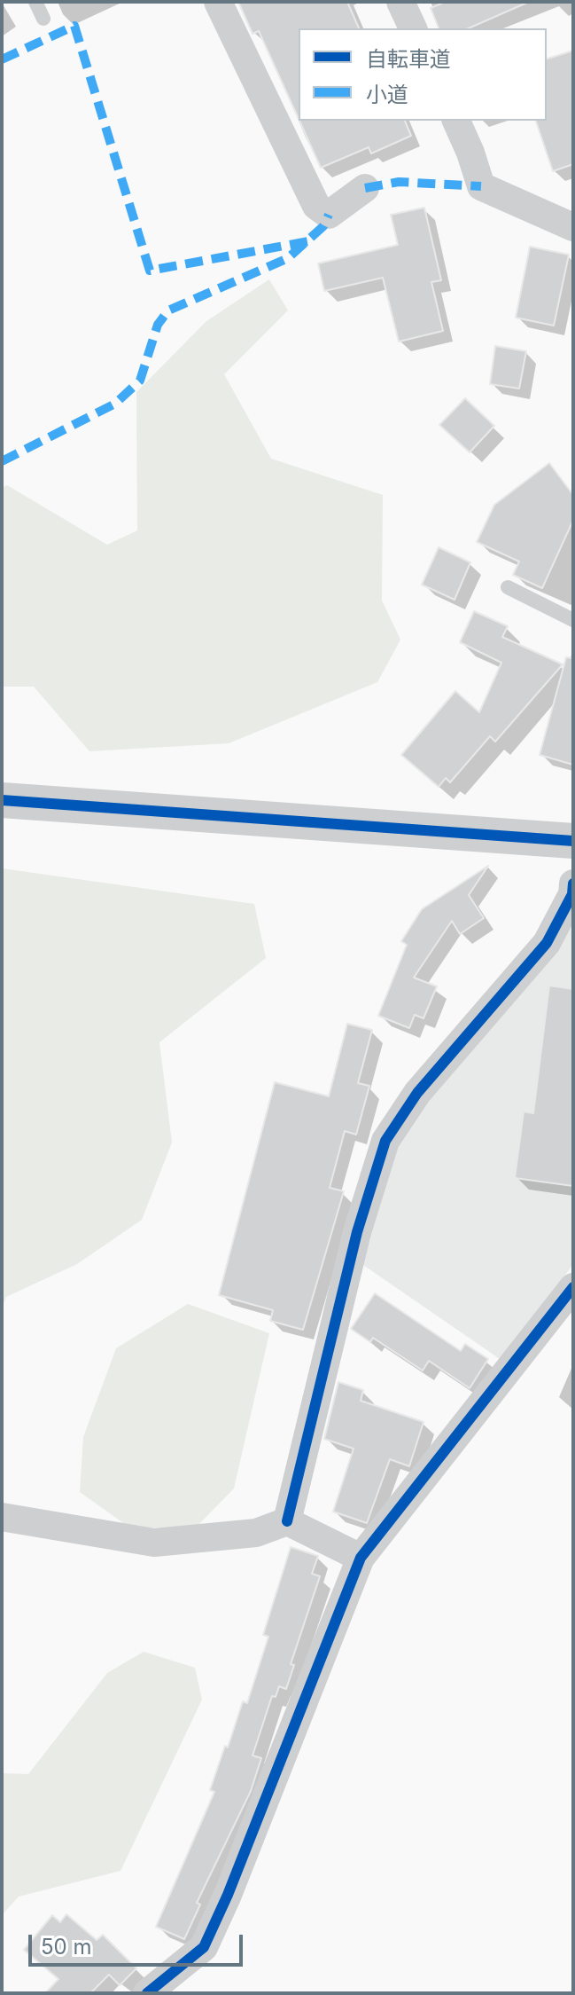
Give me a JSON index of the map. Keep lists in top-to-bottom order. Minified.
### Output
{"legend":["自転車道","小道"],"scale_bar":"50 m"}
